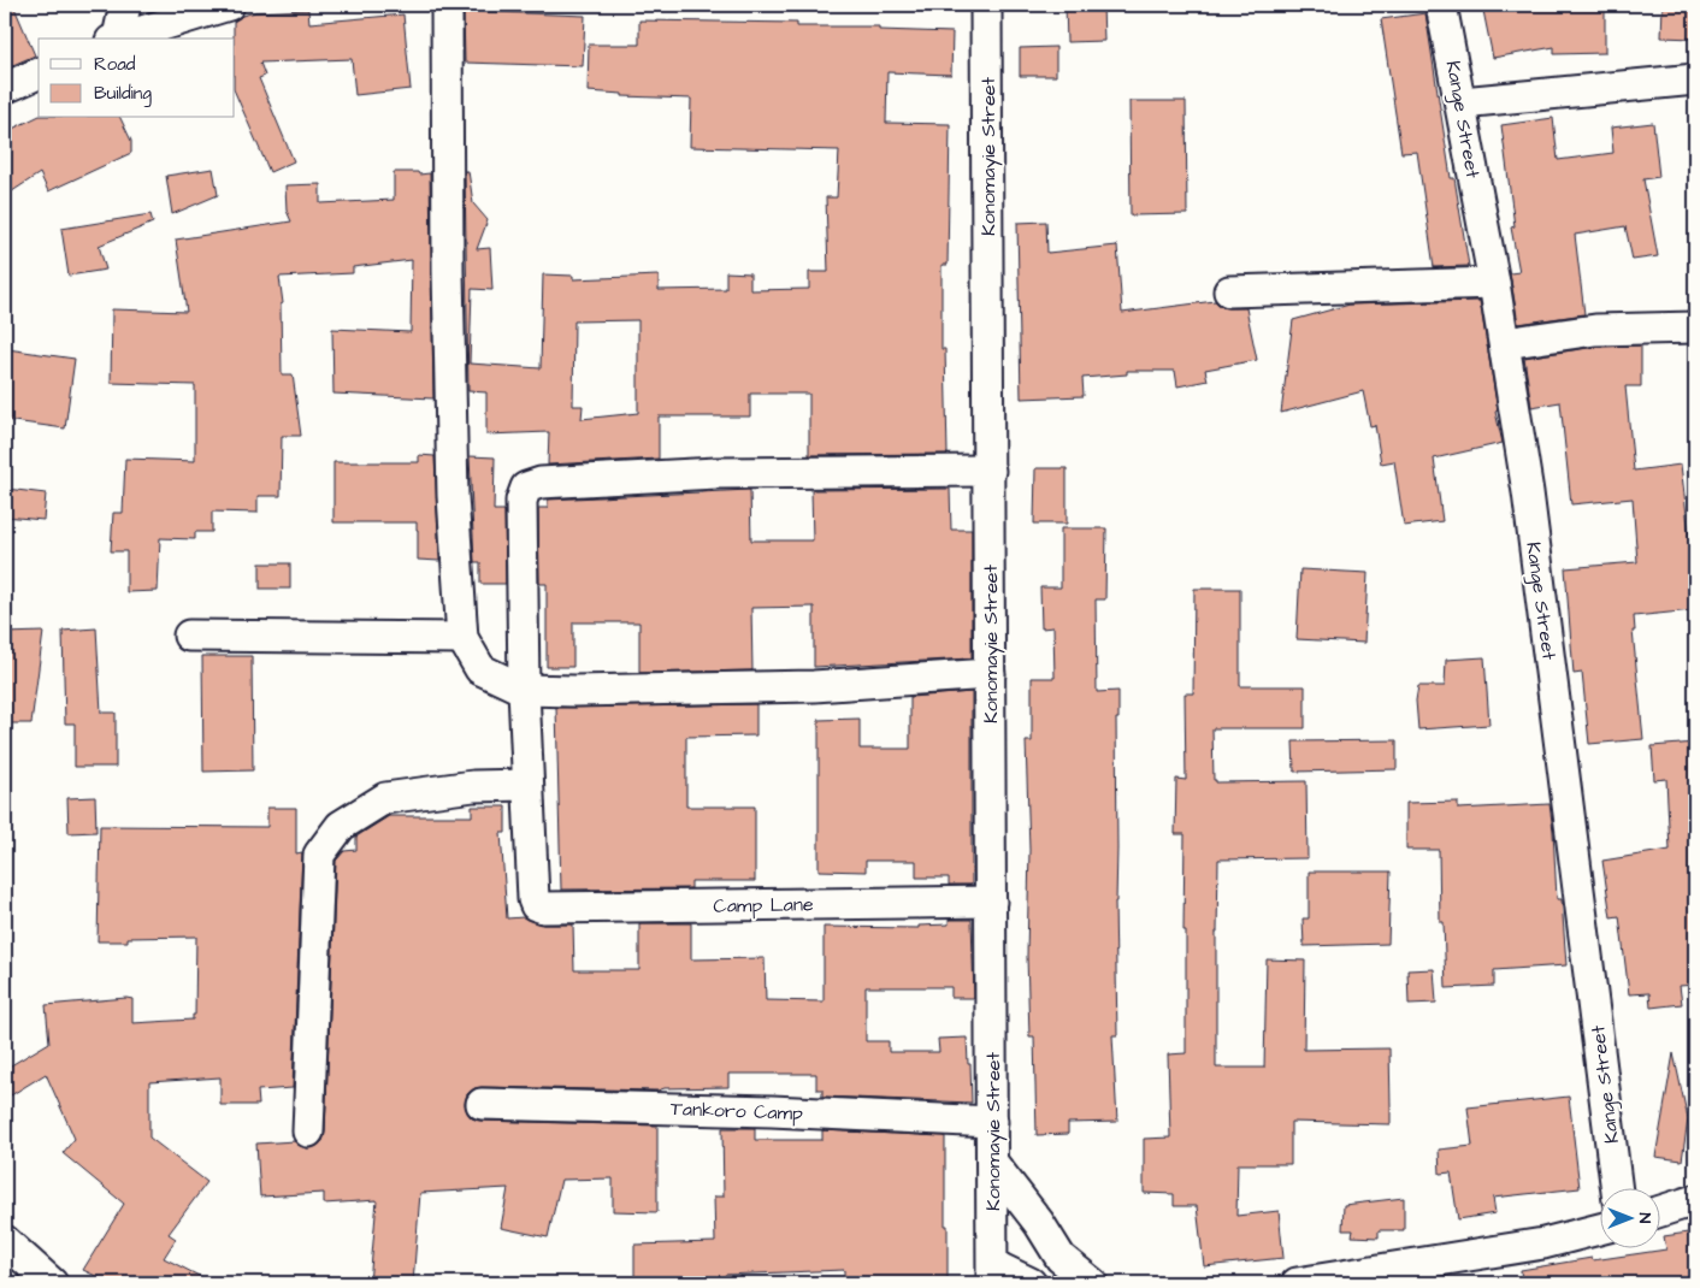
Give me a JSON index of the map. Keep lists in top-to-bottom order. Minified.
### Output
{"streets":{"street":["Kange Street","Konomayie Street","Camp Lane","Tankoro Camp"]},"crossings":[["Konomayie Street","Camp Lane"],["Konomayie Street","Tankoro Camp"]],"legend":["Road","Building"],"north":"right"}
